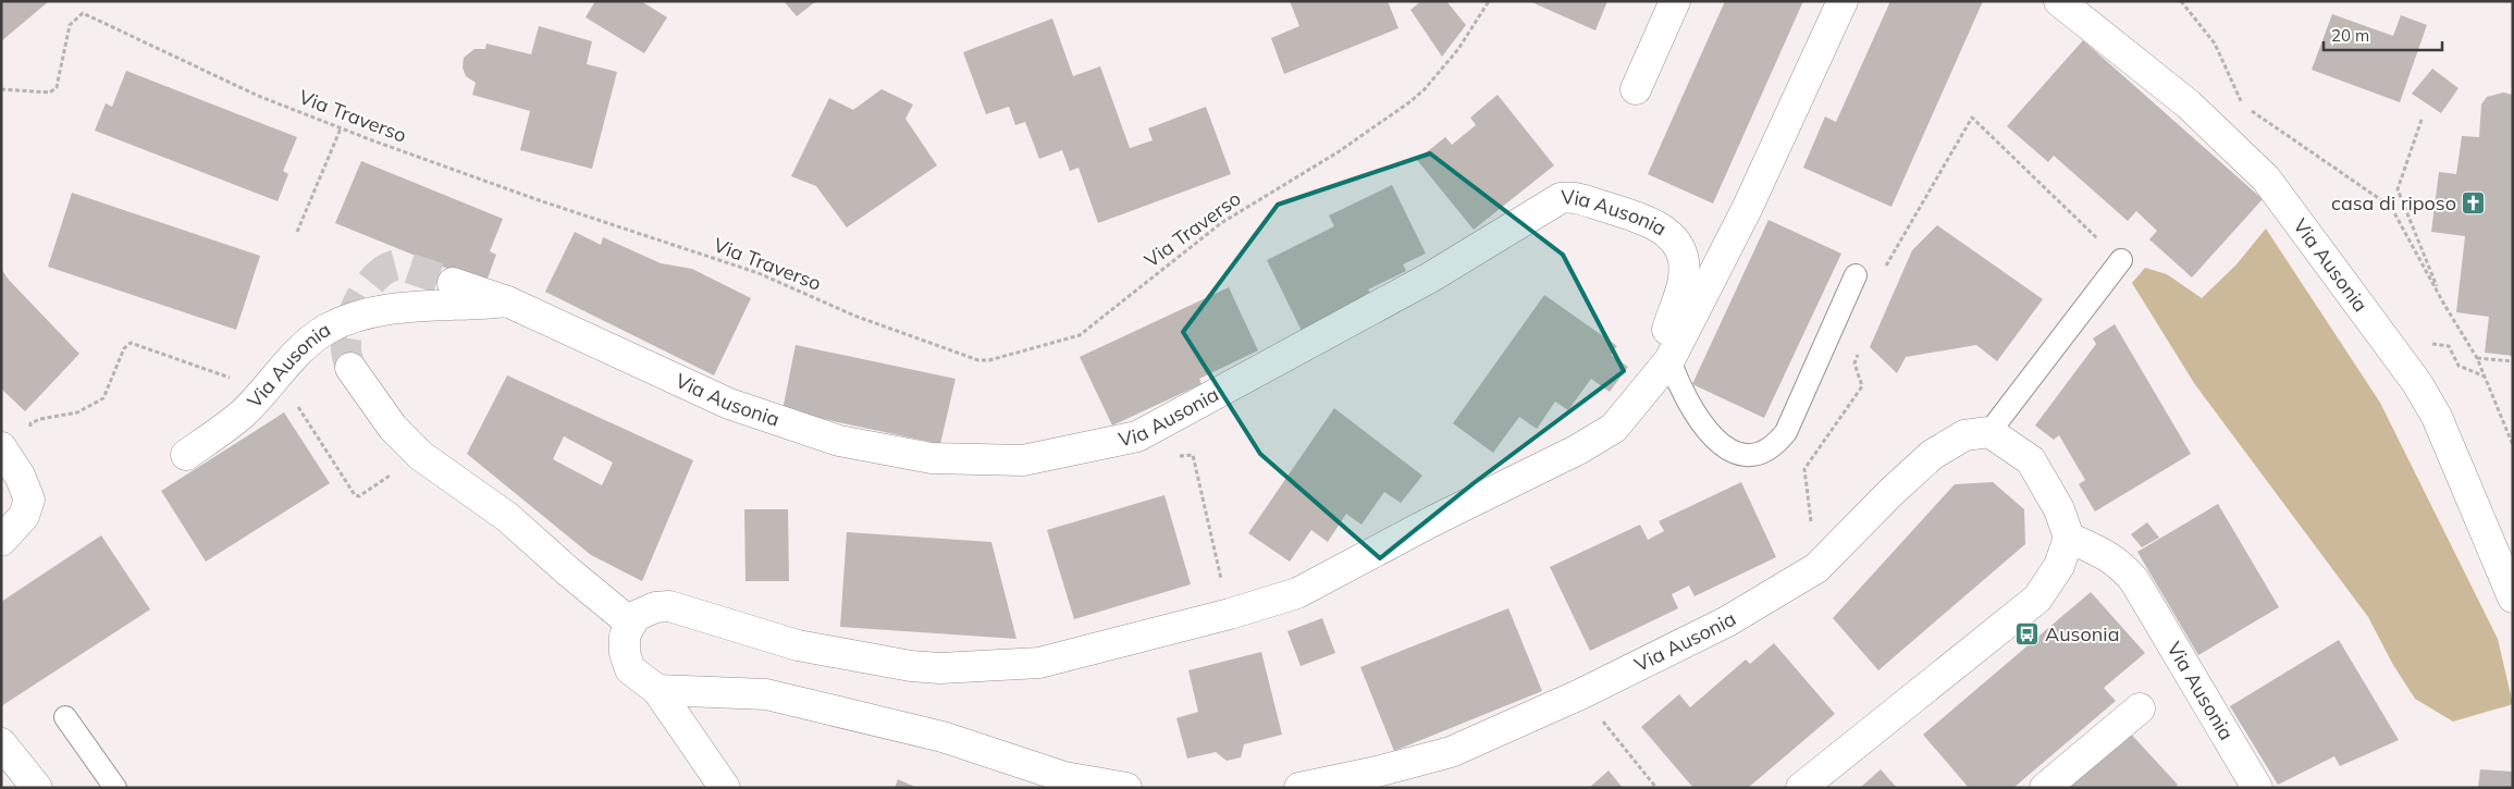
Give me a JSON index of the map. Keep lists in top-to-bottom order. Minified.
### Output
{"streets":{"street":["Via Ausonia"],"path":["Via Traverso"]},"places":{"church":["casa di riposo"],"bus stop":["Ausonia"]},"scale_bar":"20 m"}
